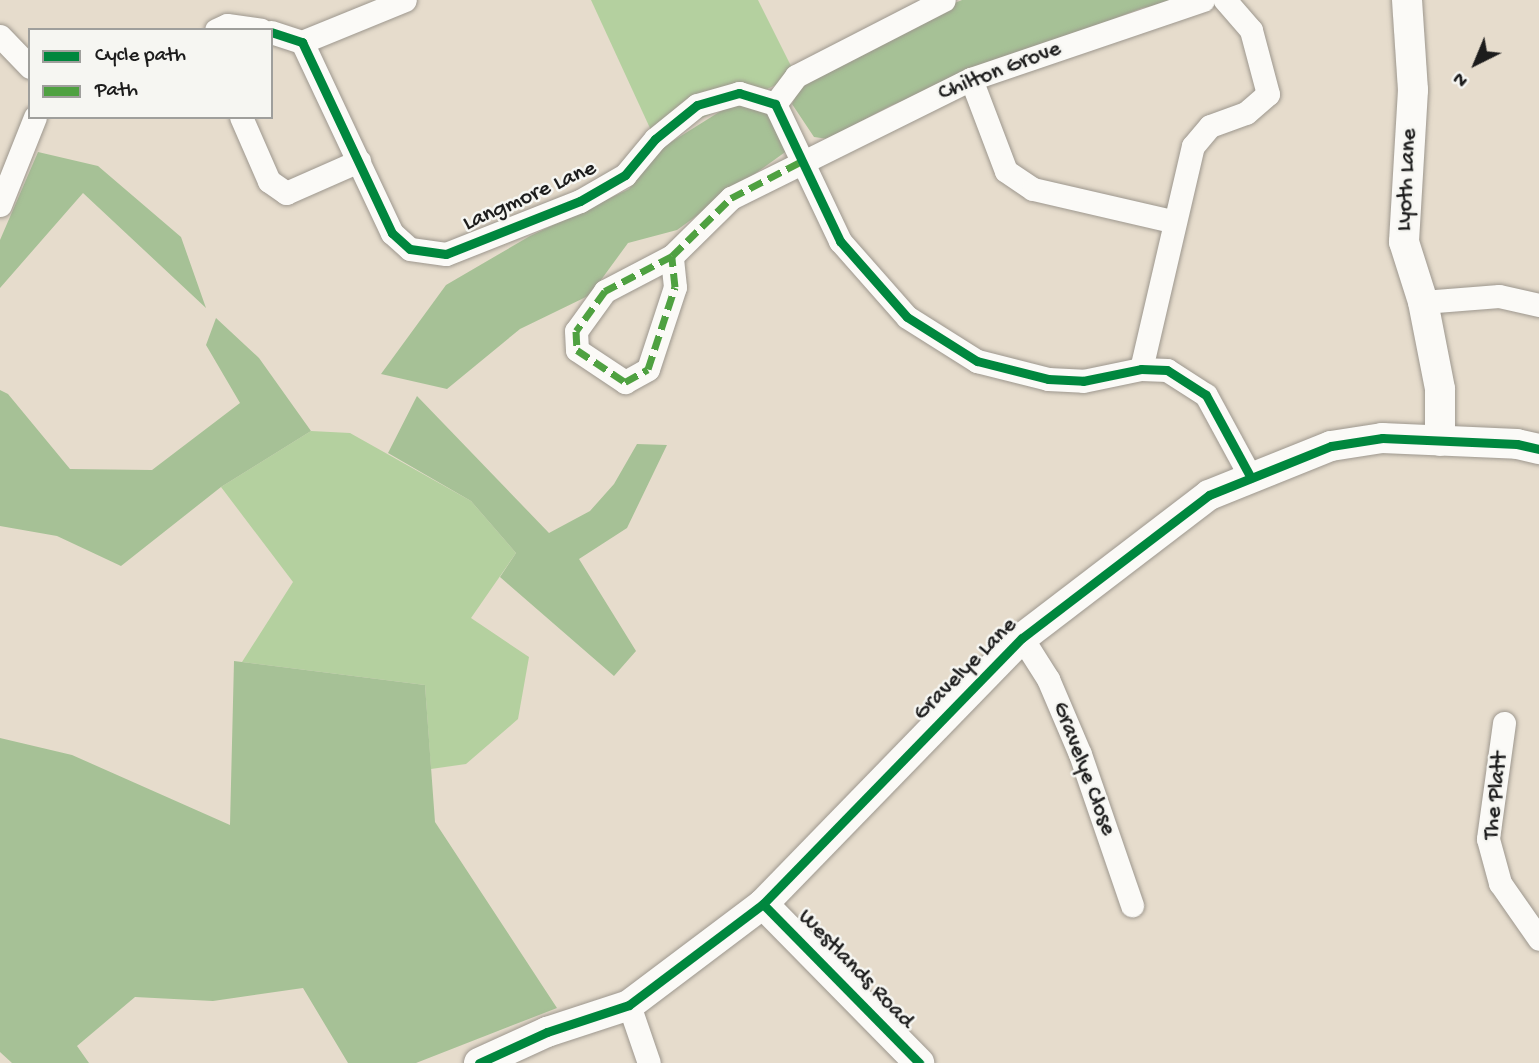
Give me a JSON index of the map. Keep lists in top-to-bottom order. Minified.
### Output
{"streets":{"street":["Chilton Grove","Lyoth Lane","Langmore Lane","Gravelye Lane","Gravelye Close","The Platt","Westlands Road"]},"crossings":[["Lyoth Lane","Gravelye Lane"],["Gravelye Lane","Gravelye Close"],["Gravelye Lane","Westlands Road"]],"legend":["Cycle path","Path"],"north":"bottom left"}
